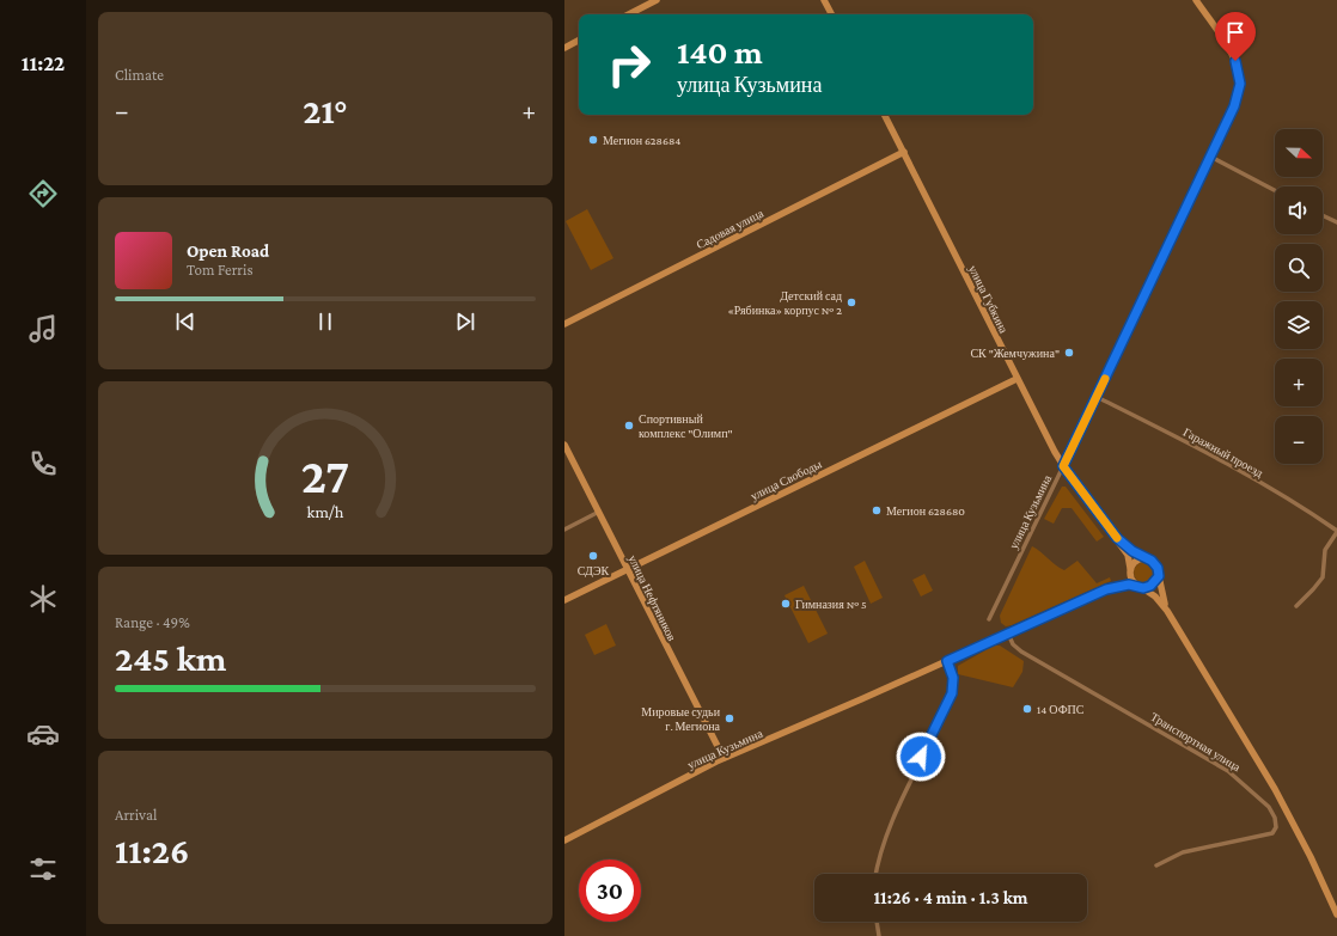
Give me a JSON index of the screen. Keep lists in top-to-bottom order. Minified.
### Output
{"streets":{"main road":["Садовая улица","улица Губкина","улица Свободы","улица Кузьмина","улица Нефтяников","Транспортная улица"],"street":["Гаражный проезд"]},"crossings":[["Садовая улица","улица Губкина"],["улица Губкина","улица Свободы"],["улица Губкина","улица Кузьмина"],["Гаражный проезд","улица Кузьмина"],["улица Свободы","улица Нефтяников"],["улица Кузьмина","улица Нефтяников"],["улица Кузьмина","Транспортная улица"]],"places":["Мегион 628684","Детский сад «Рябинка» корпус № 2","СК \"Жемчужина\"","Спортивный комплекс \"Олимп\"","Мегион 628680","СДЭК","Гимназия № 5","14 ОФПС","Мировые судьи г. Мегиона"],"north":"right","page":{"tabs":"11:22","tile":["Climate",["Range · 49%","245 km"],["Arrival","11:26"]],"turn":["140 m","улица Кузьмина"],"heat":["−","21°","+"],"map_buttons":["+","−"],"song":["Open Road","Tom Ferris"],"limit":"30","trip":"11:26 · 4 min · 1.3 km","gauge":["27","km/h"]}}
